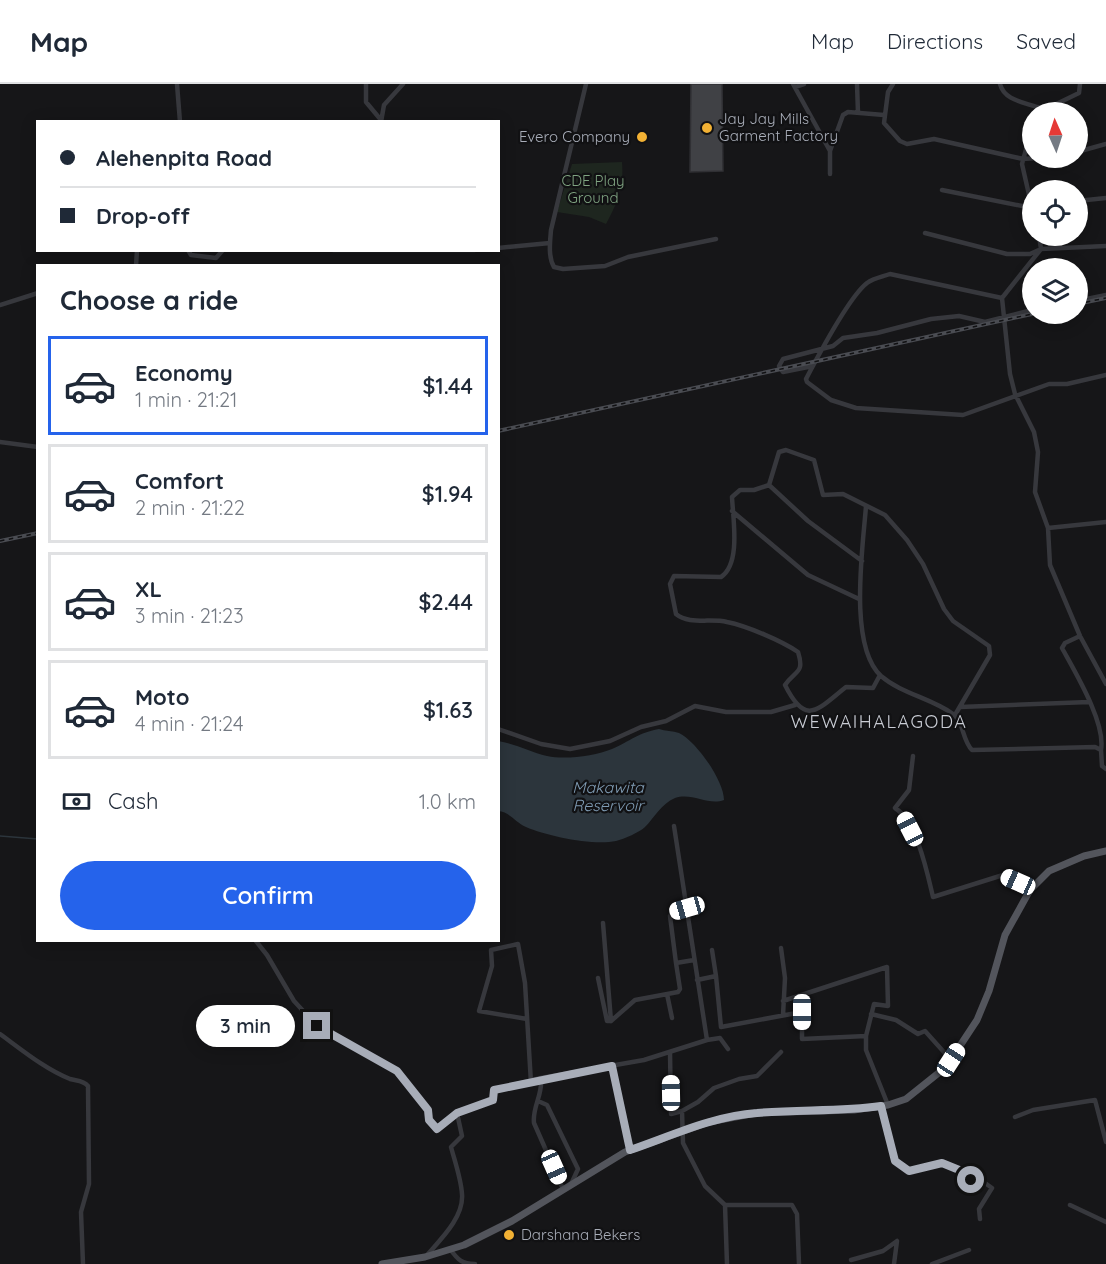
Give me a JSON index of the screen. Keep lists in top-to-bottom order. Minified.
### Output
{"districts":["WEWAIHALAGODA"],"water":["Makawita Reservoir"],"parks":["CDE Play Ground"],"places":["Jay Jay Mills Garment Factory","Evero Company","Darshana Bekers"],"north":"top","page":{"header":"Map","nav":["Map","Directions","Saved"],"banner":["Alehenpita Road","Drop-off"],"heading":"Choose a ride","list":[{"name":"Economy","note":"1 min · 21:21","value":"$1.44"},{"name":"Comfort","note":"2 min · 21:22","value":"$1.94"},{"name":"XL","note":"3 min · 21:23","value":"$2.44"},{"name":"Moto","note":"4 min · 21:24","value":"$1.63"}],"pay":["Cash","1.0 km"],"buttons":"Confirm","bubble":"3 min"}}
